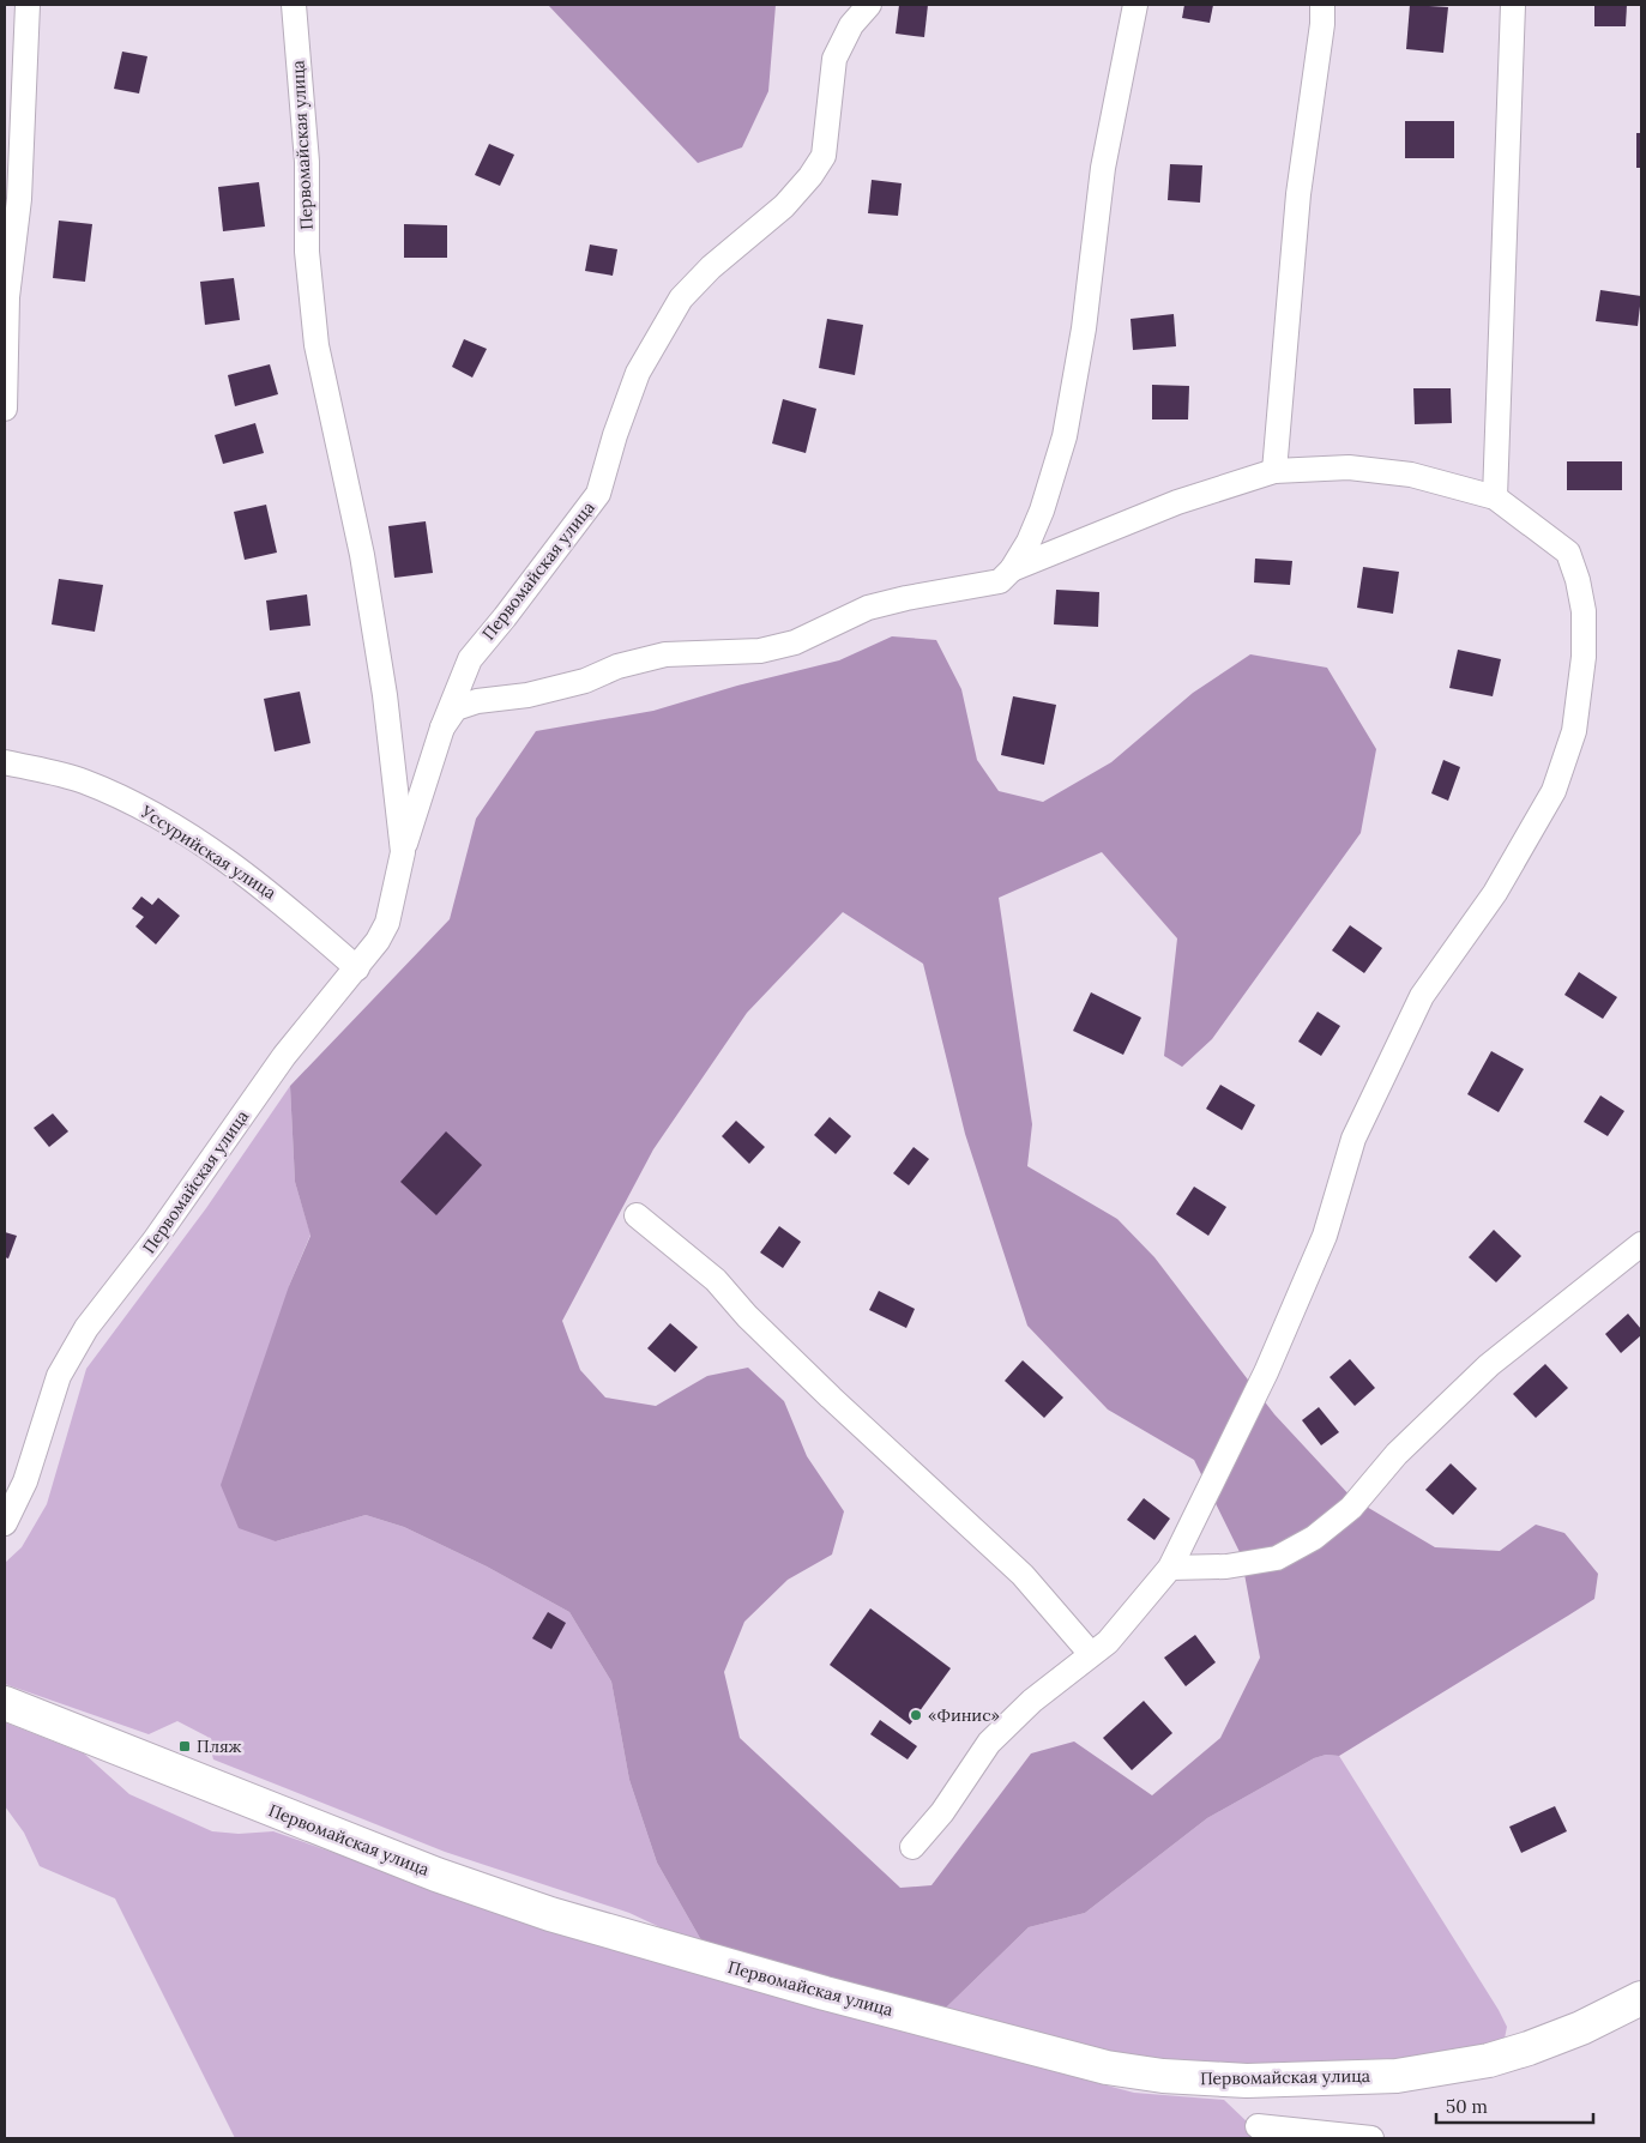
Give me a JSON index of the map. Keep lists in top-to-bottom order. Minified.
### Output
{"streets":{"main road":["Первомайская улица"],"street":["Уссурийская улица"]},"crossings":[["Первомайская улица","Уссурийская улица"]],"places":{"other":["«Финис»"],"transit":["Пляж"]},"scale_bar":"50 m"}
